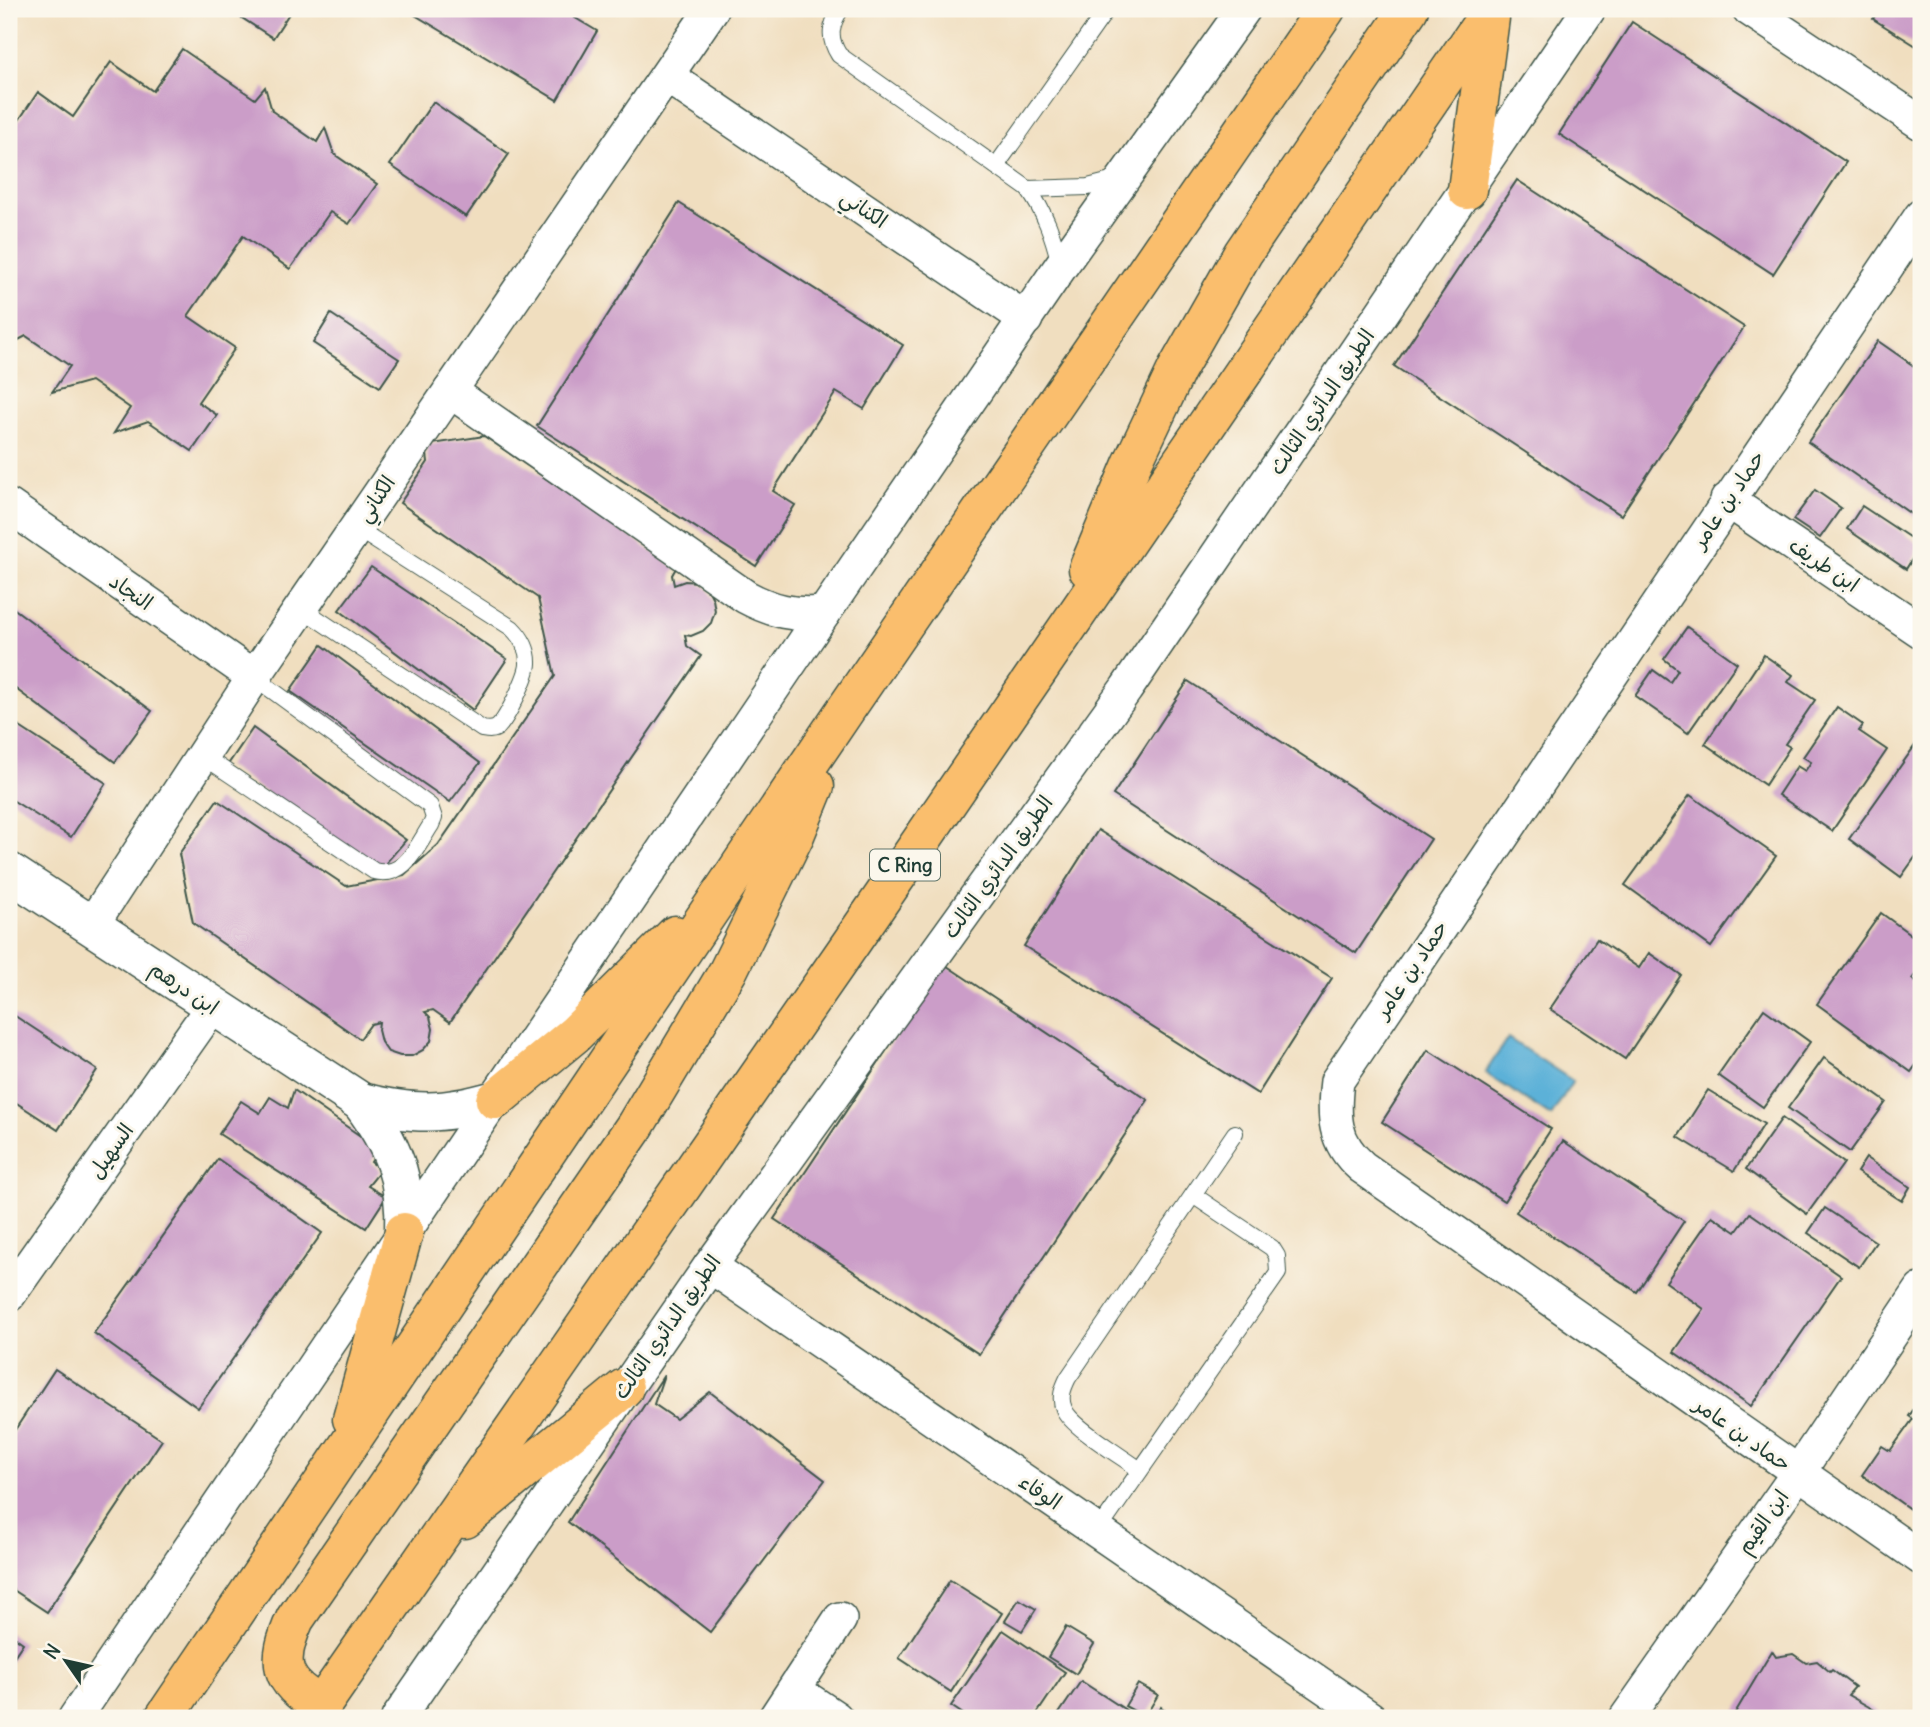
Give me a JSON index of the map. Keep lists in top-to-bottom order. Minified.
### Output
{"streets":{"highway":["C Ring"],"street":["الكناني","الطريق الدائري الثالث","حماد بن عامر","ابن طريف","النجاد","ابن درهم","السهيل","الوفاء","ابن القيم"]},"crossings":[["الكناني","النجاد"],["الكناني","ابن درهم"],["الطريق الدائري الثالث","الوفاء"],["حماد بن عامر","ابن طريف"],["حماد بن عامر","ابن القيم"],["ابن درهم","السهيل"]],"north":"top left"}
